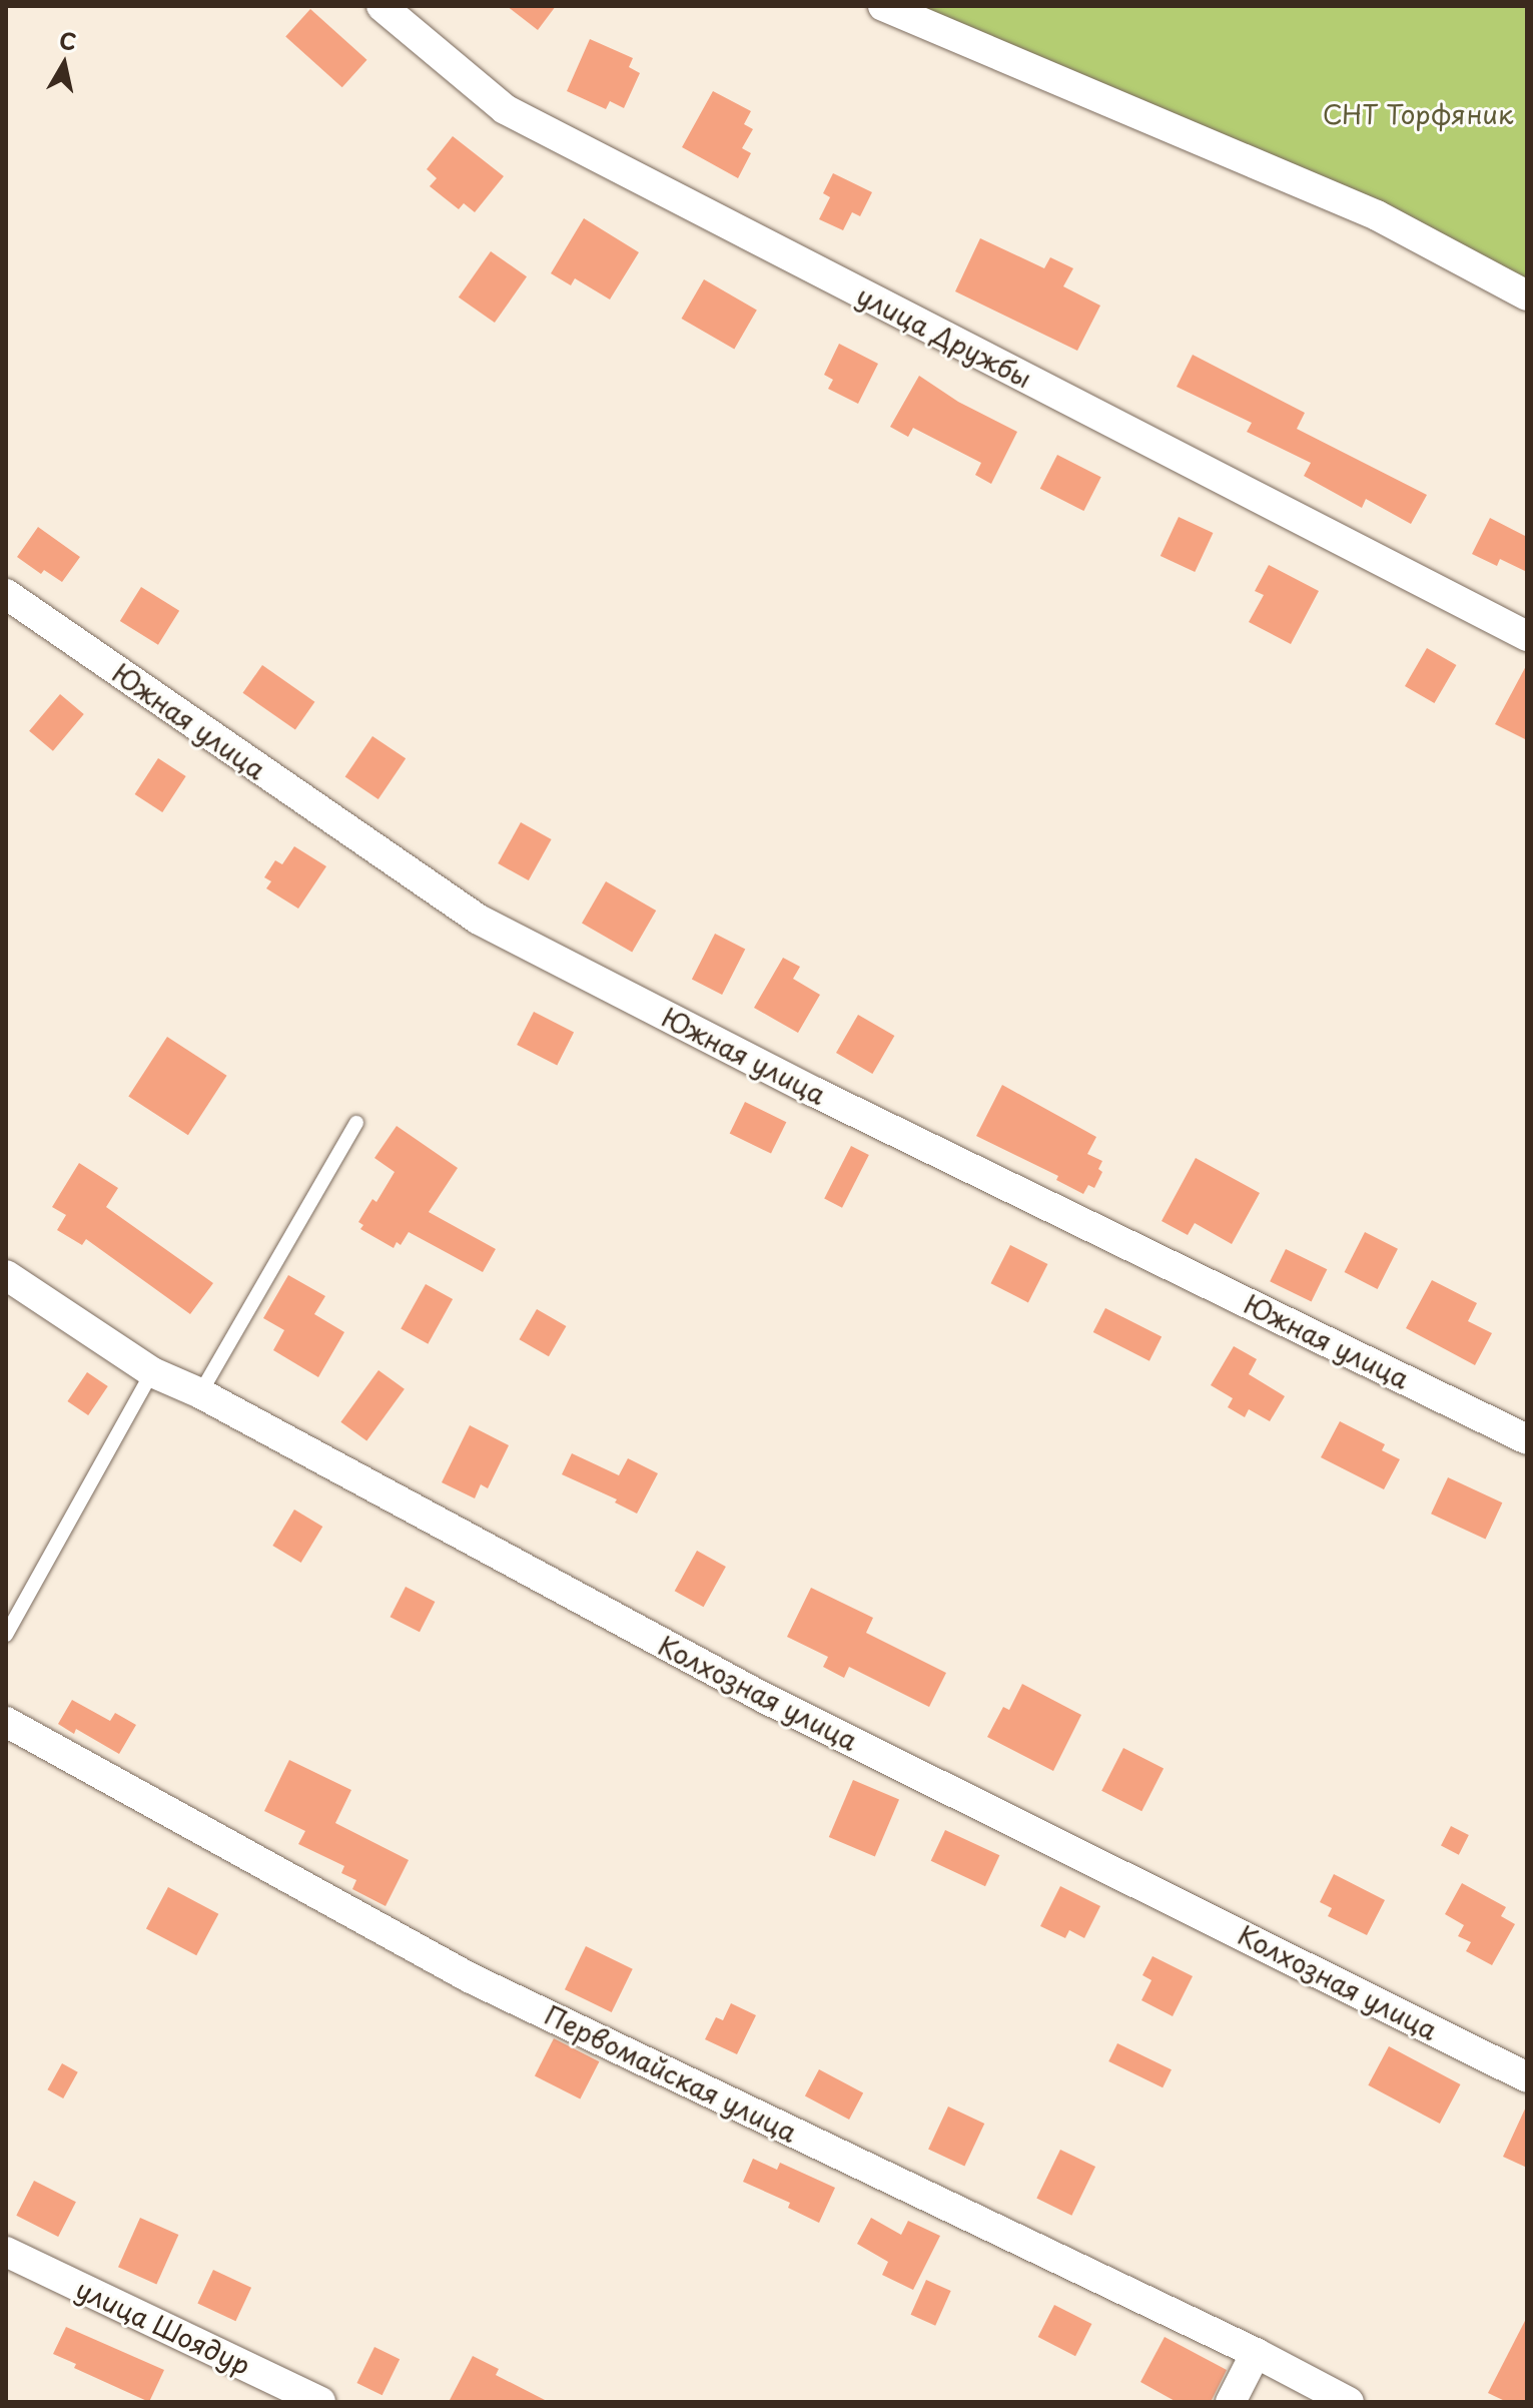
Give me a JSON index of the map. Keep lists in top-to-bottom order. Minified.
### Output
{"streets":{"street":["улица Дружбы","Южная улица","Колхозная улица","Первомайская улица","улица Шоядур"]},"parks":["СНТ Торфяник"],"north":"top"}
